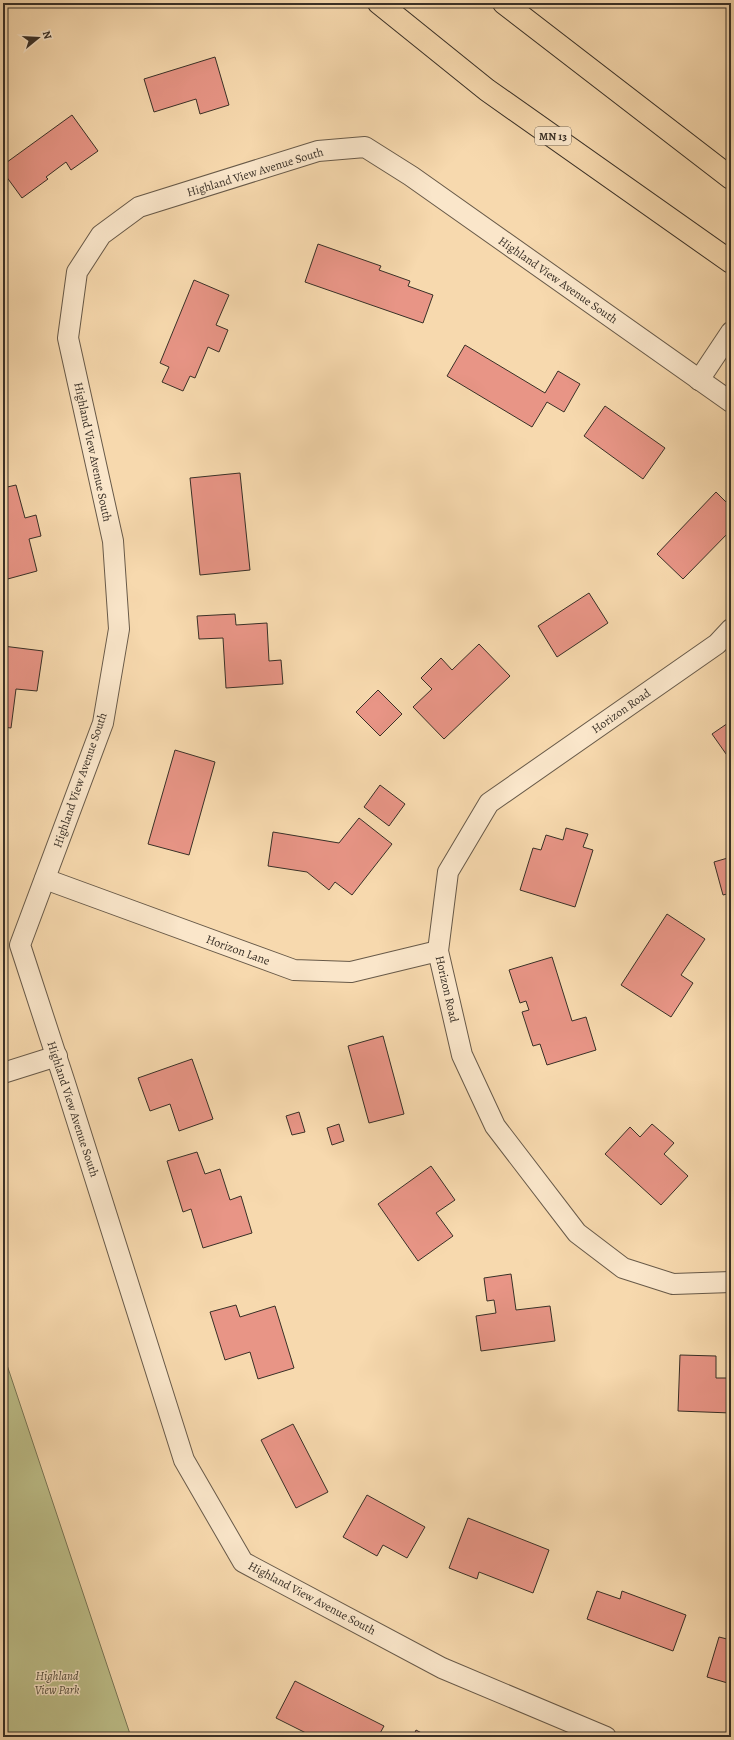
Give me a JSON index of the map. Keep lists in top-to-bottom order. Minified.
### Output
{"streets":{"highway":["MN 13"],"street":["Highland View Avenue South","Horizon Road","Horizon Lane"]},"crossings":[["Highland View Avenue South","Horizon Lane"],["Horizon Road","Horizon Lane"]],"parks":["Highland View Park"],"north":"right"}
